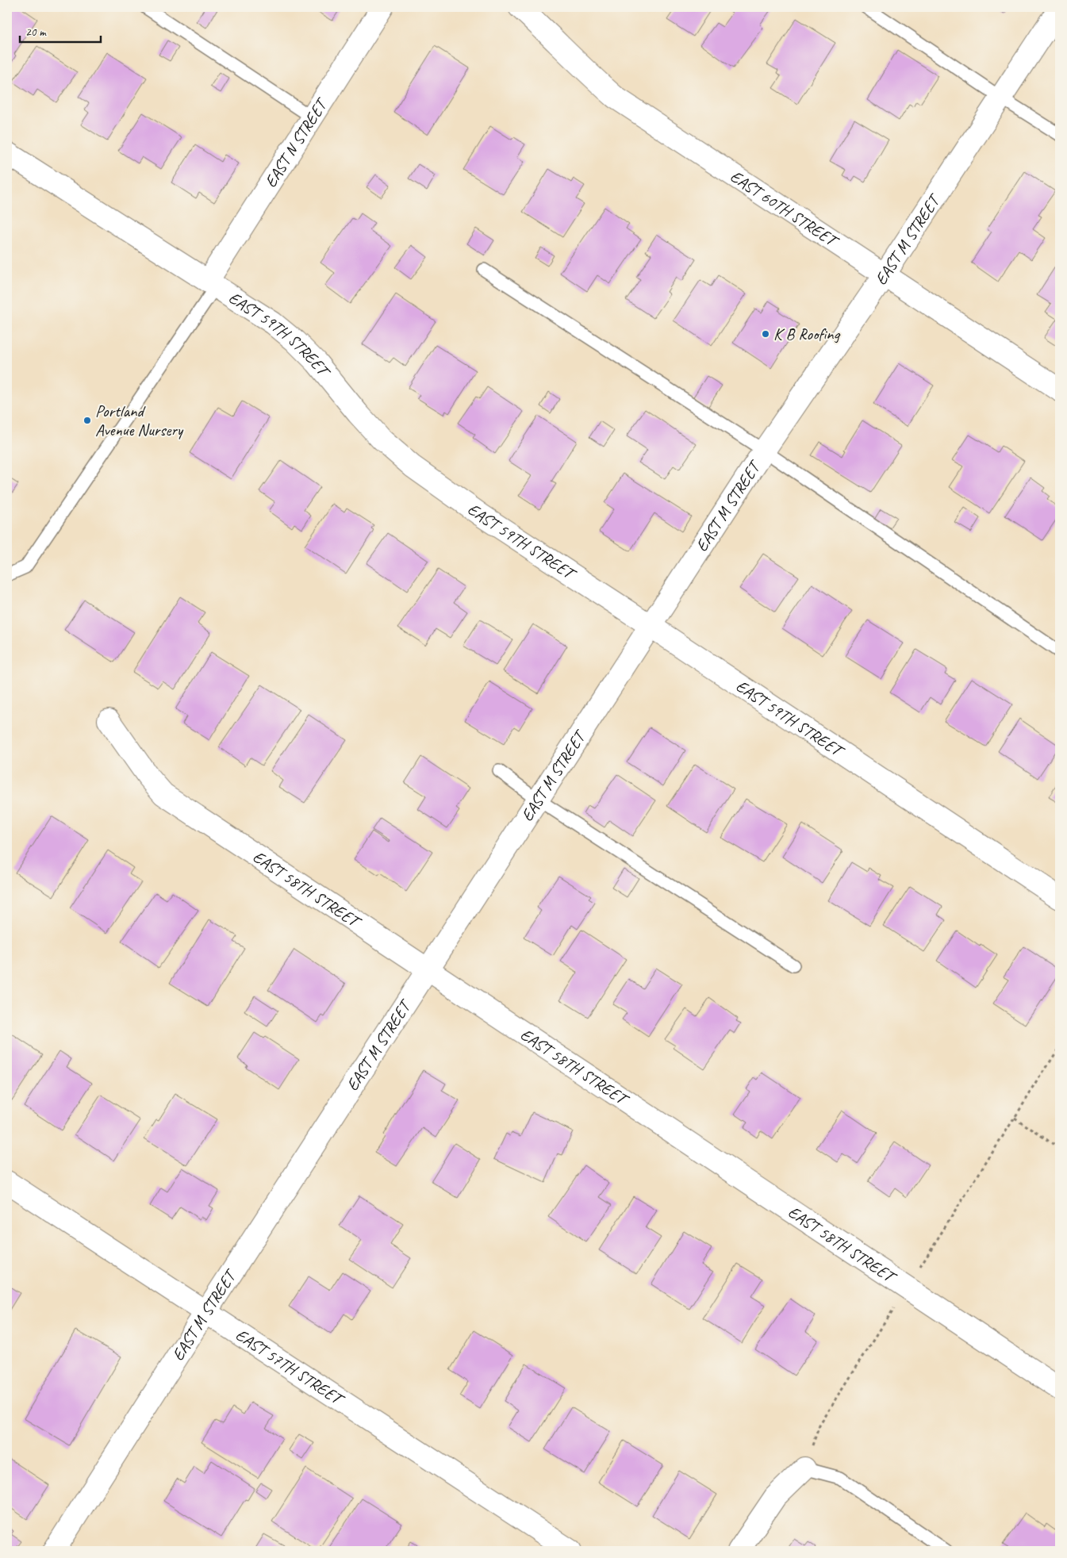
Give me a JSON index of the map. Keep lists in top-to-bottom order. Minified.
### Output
{"streets":{"street":["EAST N STREET","EAST 60TH STREET","EAST M STREET","EAST 59TH STREET","EAST 58TH STREET","EAST 57TH STREET"]},"crossings":[["EAST N STREET","EAST 59TH STREET"],["EAST 60TH STREET","EAST M STREET"],["EAST M STREET","EAST 59TH STREET"],["EAST M STREET","EAST 58TH STREET"],["EAST M STREET","EAST 57TH STREET"]],"places":["K B Roofing","Portland Avenue Nursery"],"scale_bar":"20 m"}
